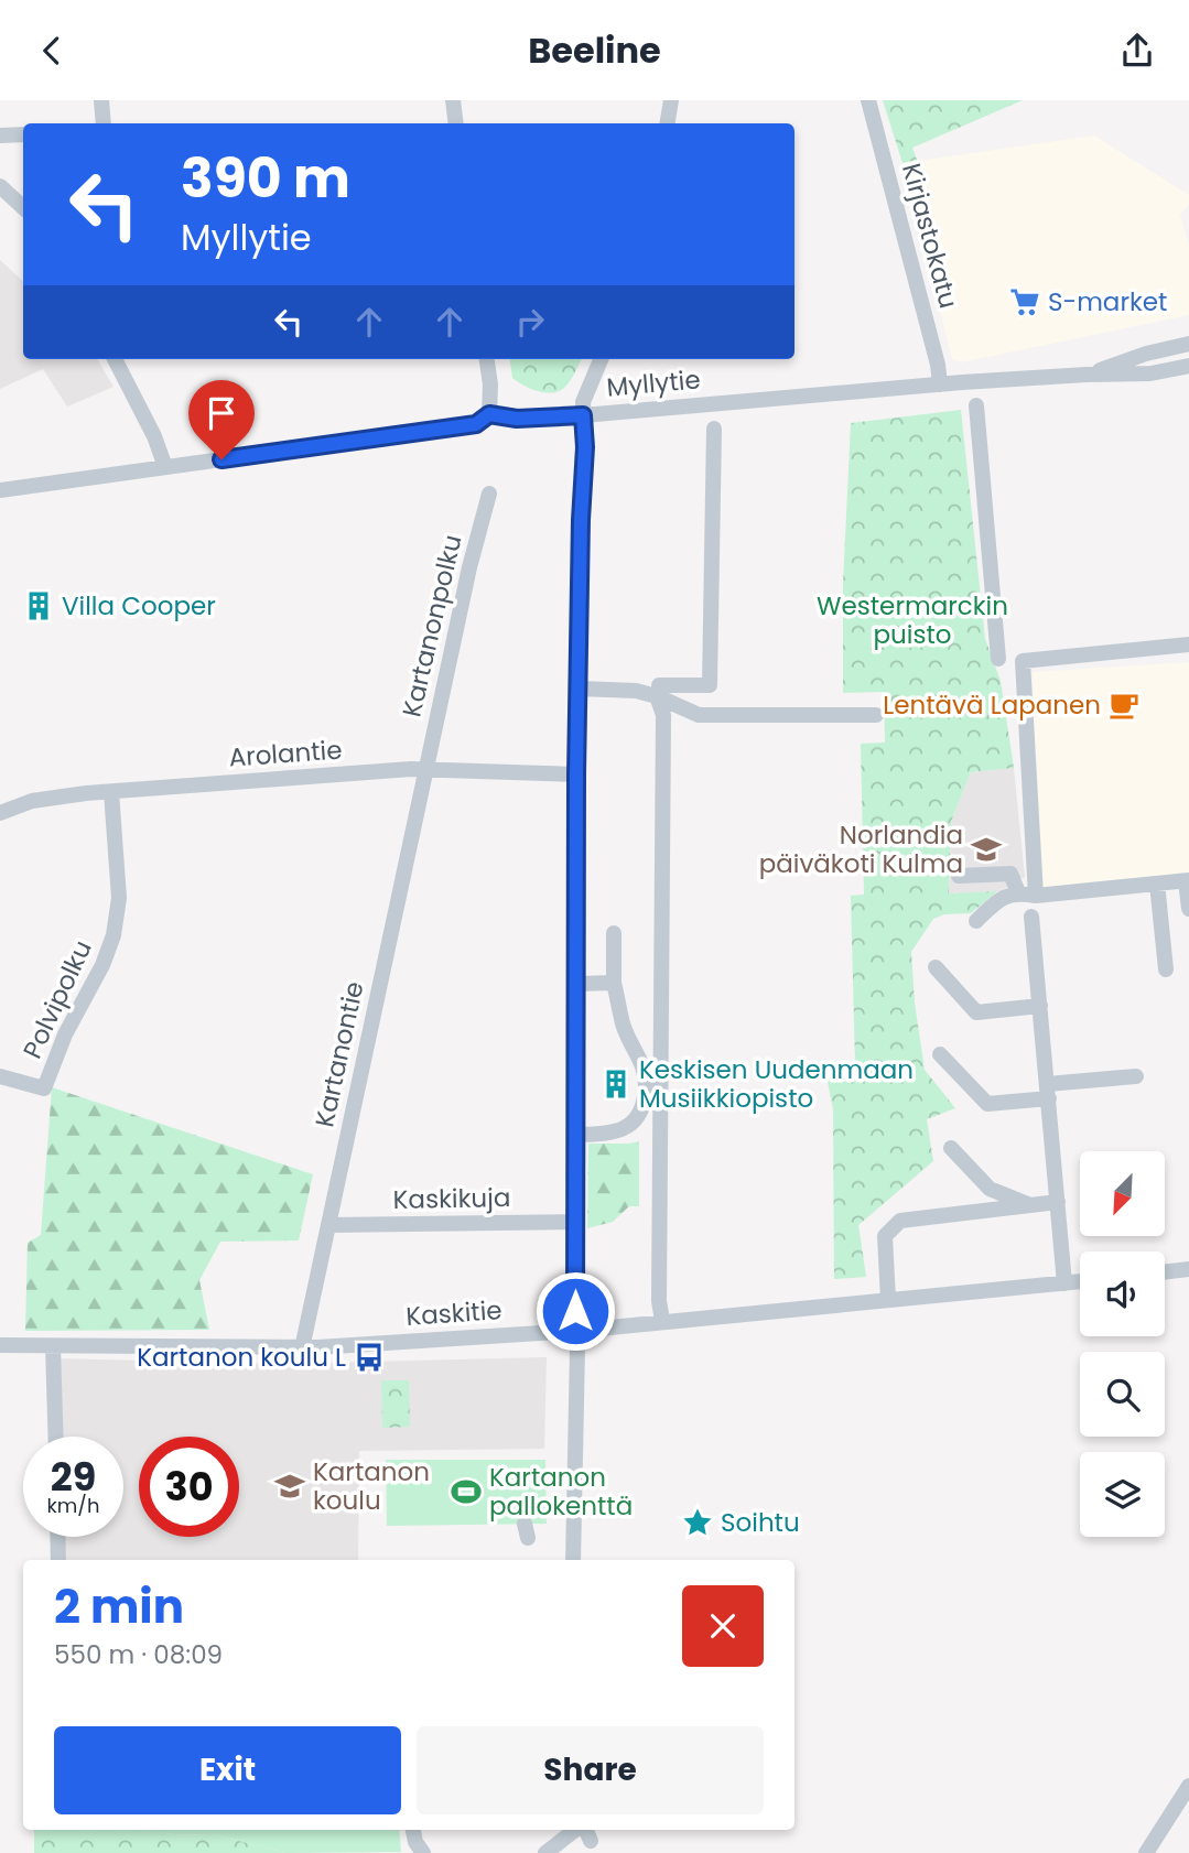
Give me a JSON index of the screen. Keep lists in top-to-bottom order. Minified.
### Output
{"streets":{"street":["Kirjastokatu","Myllytie","Kartanonpolku","Arolantie","Polvipolku","Kartanontie","Kaskikuja","Kaskitie"]},"crossings":[["Kirjastokatu","Myllytie"],["Kartanonpolku","Arolantie"],["Kartanonpolku","Kartanontie"],["Arolantie","Polvipolku"],["Arolantie","Kartanontie"],["Kartanontie","Kaskikuja"],["Kartanontie","Kaskitie"]],"parks":["Westermarckin puisto"],"places":{"supermarket":["S-market"],"building":["Villa Cooper","Keskisen Uudenmaan Musiikkiopisto"],"cafe":["Lentävä Lapanen"],"school or university":["Norlandia päiväkoti Kulma","Kartanon koulu"],"bus stop":["Kartanon koulu L"],"sports":["Kartanon pallokenttä"],"place":["Soihtu"]},"north":"bottom left","page":{"header":"Beeline","turn":["390 m","Myllytie"],"speed":"29 km/h","limit":"30","heading":["2 min","550 m · 08:09"],"buttons":["Exit","Share"]}}
